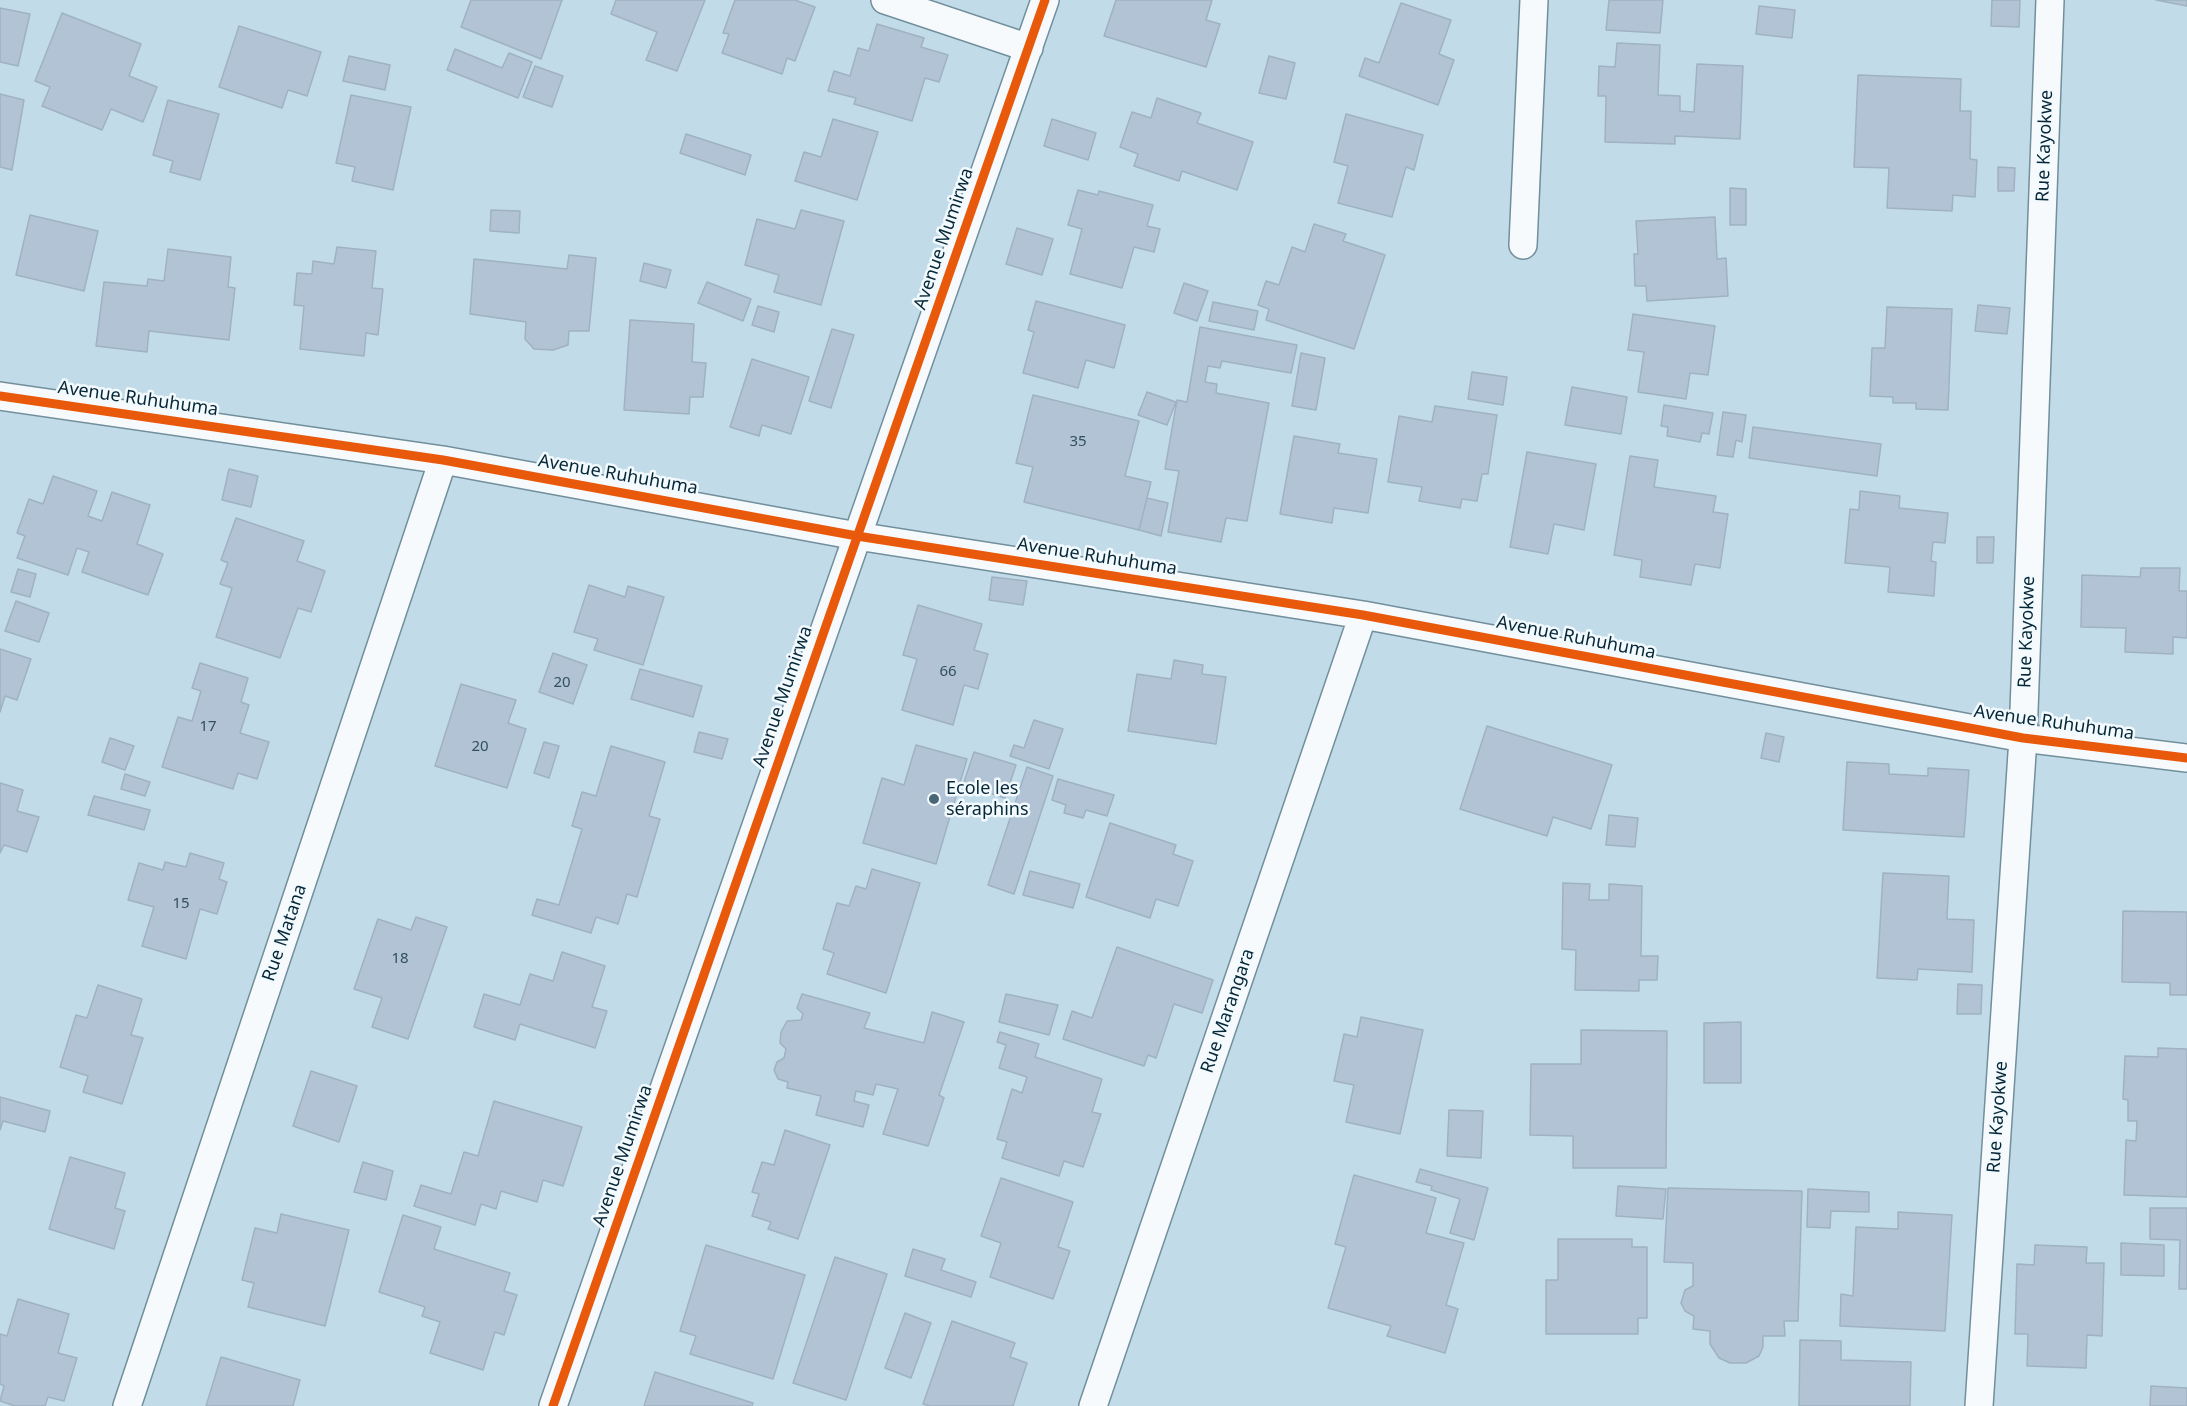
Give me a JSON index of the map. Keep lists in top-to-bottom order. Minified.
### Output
{"streets":{"street":["Rue Kayokwe","Avenue Mumirwa","Avenue Ruhuhuma","Rue Matana","Rue Marangara"]},"crossings":[["Rue Kayokwe","Avenue Ruhuhuma"],["Avenue Mumirwa","Avenue Ruhuhuma"],["Avenue Ruhuhuma","Rue Matana"],["Avenue Ruhuhuma","Rue Marangara"]],"places":["Ecole les séraphins"],"house_numbers":["35","66","20","17","20","15","18"]}
